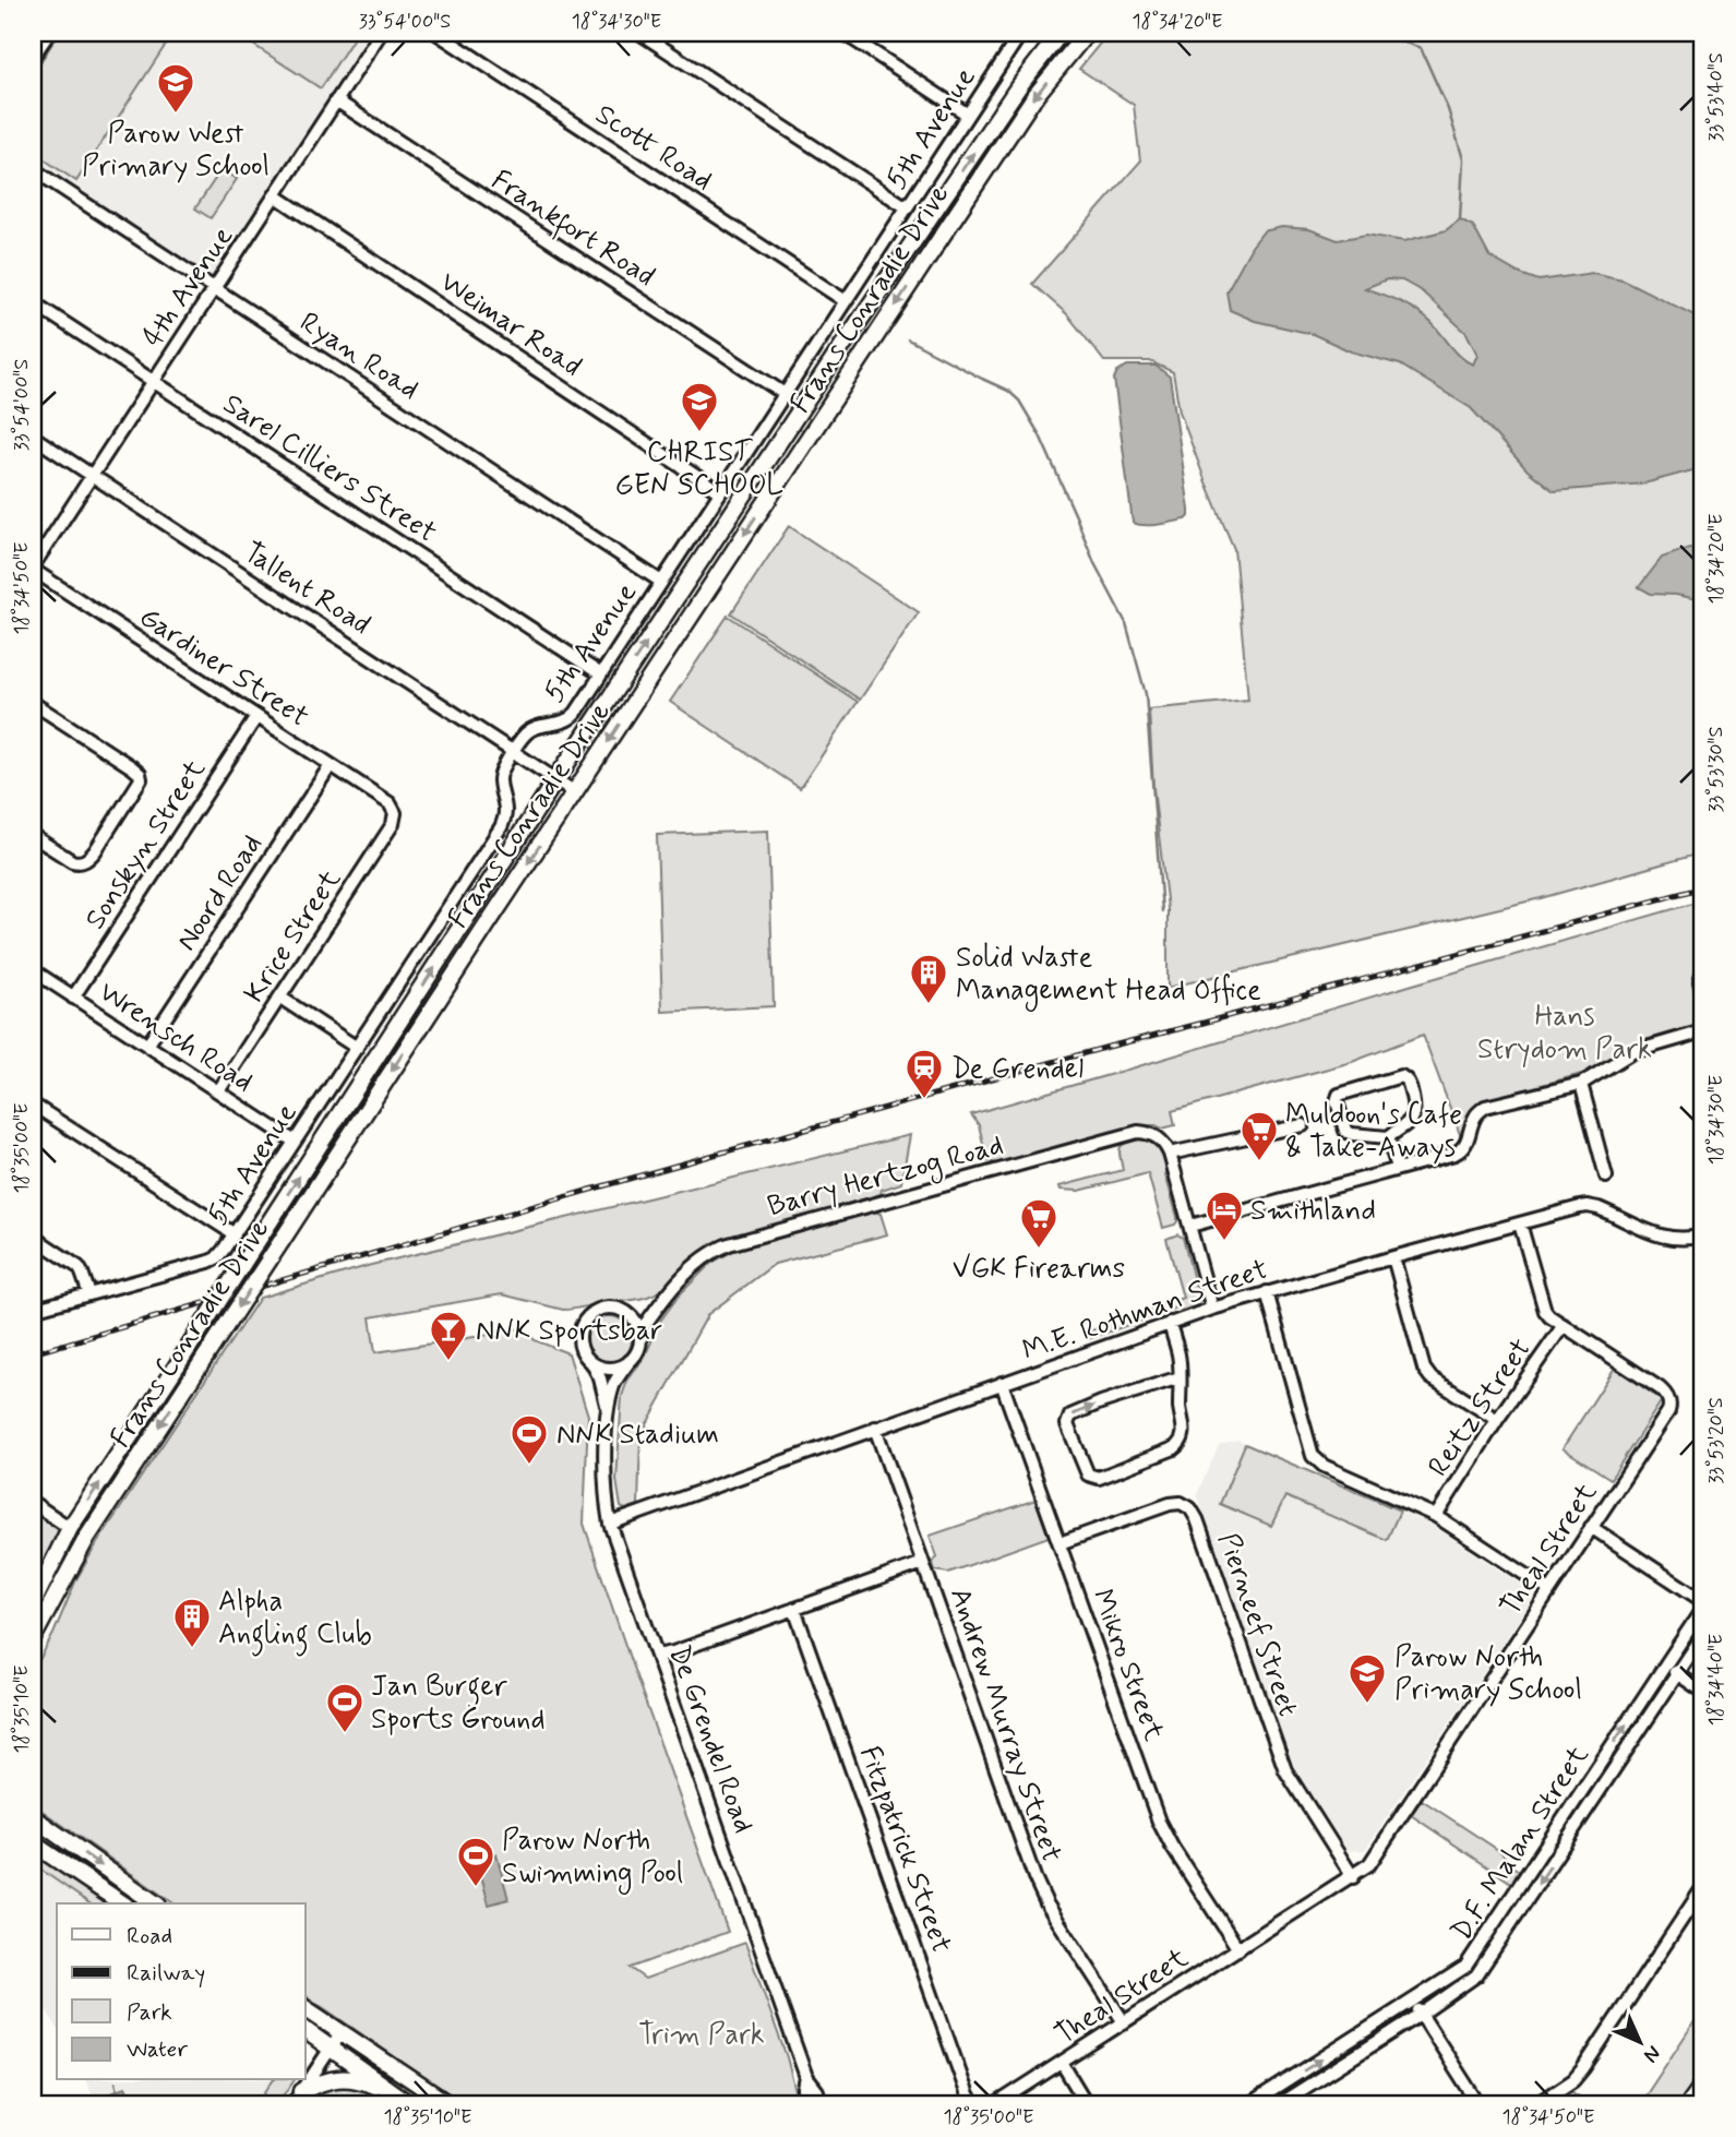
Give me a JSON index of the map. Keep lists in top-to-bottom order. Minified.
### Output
{"streets":{"main road":["Frans Conradie Drive"],"street":["5th Avenue","Scott Road","Frankfort Road","4th Avenue","Weimar Road","Ryan Road","Sarel Cilliers Street","Tallent Road","Gardiner Street","Sonskyn Street","Noord Road","Krice Street","Wrensch Road","Barry Hertzog Road","M.E. Rothman Street","Reitz Street","Theal Street","Pierneef Street","Mikro Street","Andrew Murray Street","De Grendel Road","D.F. Malan Street","Fitzpatrick Street"]},"crossings":[["5th Avenue","Scott Road"],["5th Avenue","Frankfort Road"],["5th Avenue","Weimar Road"],["5th Avenue","Ryan Road"],["5th Avenue","Sarel Cilliers Street"],["5th Avenue","Tallent Road"],["5th Avenue","Wrensch Road"],["Frankfort Road","4th Avenue"],["4th Avenue","Weimar Road"],["4th Avenue","Ryan Road"],["4th Avenue","Sarel Cilliers Street"],["4th Avenue","Tallent Road"],["4th Avenue","Gardiner Street"],["Frans Conradie Drive","Tallent Road"],["Gardiner Street","Sonskyn Street"],["Gardiner Street","Noord Road"],["Gardiner Street","Krice Street"],["Sonskyn Street","Wrensch Road"],["Noord Road","Wrensch Road"],["Krice Street","Wrensch Road"],["Barry Hertzog Road","De Grendel Road"],["M.E. Rothman Street","Theal Street"],["M.E. Rothman Street","Mikro Street"],["M.E. Rothman Street","Andrew Murray Street"],["M.E. Rothman Street","De Grendel Road"],["Reitz Street","Theal Street"],["Theal Street","Pierneef Street"],["Theal Street","Mikro Street"],["Theal Street","Andrew Murray Street"],["Pierneef Street","Mikro Street"]],"parks":["Hans Strydom Park","Trim Park"],"places":{"school or university":["Parow West Primary School","CHRIST GEN SCHOOL","Parow North Primary School"],"building":["Solid Waste Management Head Office","Alpha Angling Club"],"station":["De Grendel"],"supermarket":["Muldoon's Cafe & Take-Aways","VGK Firearms"],"hotel":["Smithland"],"bar":["NNK Sportsbar"],"sports":["NNK Stadium","Jan Burger Sports Ground","Parow North Swimming Pool"]},"legend":["Road","Railway","Park","Water"],"north":"bottom right","coordinates":["33°54'00\"S","18°34'30\"E","18°34'20\"E","33°53'40\"S","18°34'50\"E","33°53'30\"S","18°35'00\"E","33°53'20\"S","18°34'40\"E","18°35'10\"E"]}
